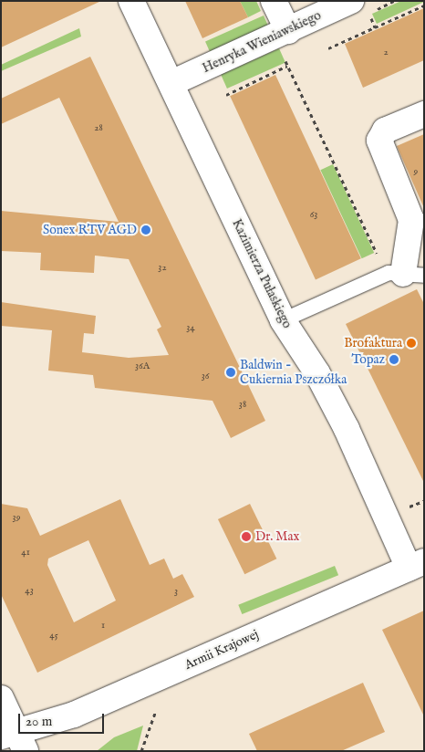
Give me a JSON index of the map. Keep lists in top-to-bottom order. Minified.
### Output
{"streets":{"street":["Henryka Wieniawskiego","Kazimierza Pułaskiego","Armii Krajowej"]},"crossings":[["Henryka Wieniawskiego","Kazimierza Pułaskiego"],["Kazimierza Pułaskiego","Armii Krajowej"]],"places":["Sonex RTV AGD","Brofaktura","Topaz","Baldwin - Cukiernia Pszczółka","Dr. Max"],"house_numbers":["2","28","9","63","32","34","36A","36","38","39","41","43","3","1","45"],"scale_bar":"20 m"}
